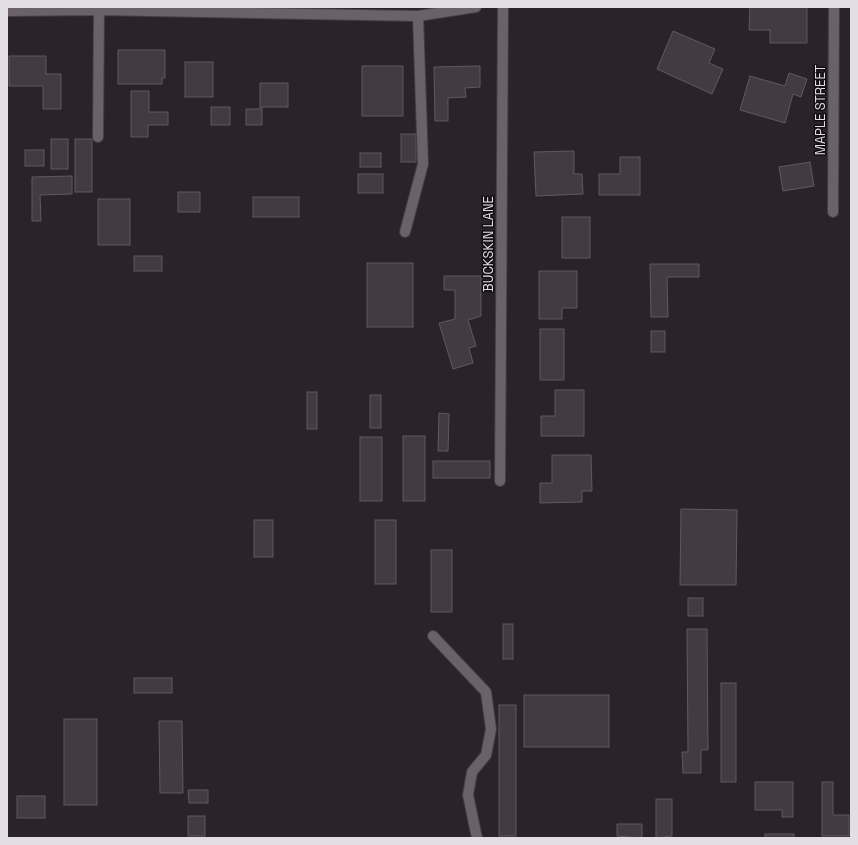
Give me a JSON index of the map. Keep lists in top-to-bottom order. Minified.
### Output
{"streets":{"street":["MAPLE STREET","BUCKSKIN LANE"]}}
